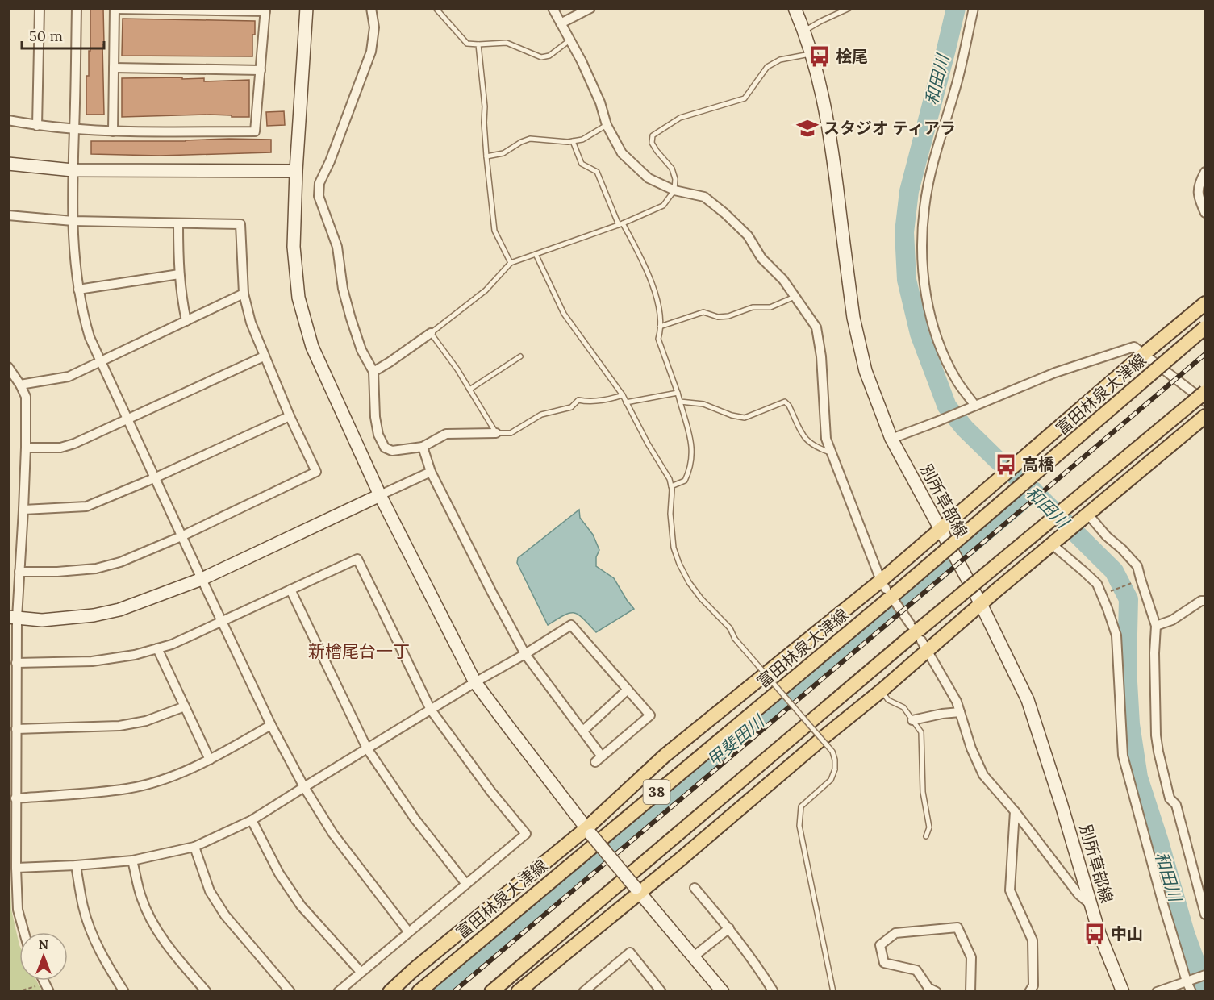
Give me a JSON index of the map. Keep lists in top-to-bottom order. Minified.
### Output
{"streets":{"main road":["富田林泉大津線","38"],"street":["別所草部線"]},"districts":["新檜尾台一丁"],"water":["和田川","甲斐田川"],"places":{"bus stop":["桧尾","高橋","中山"],"school or university":["スタジオ ティアラ"]},"scale_bar":"50 m","north":"top"}
